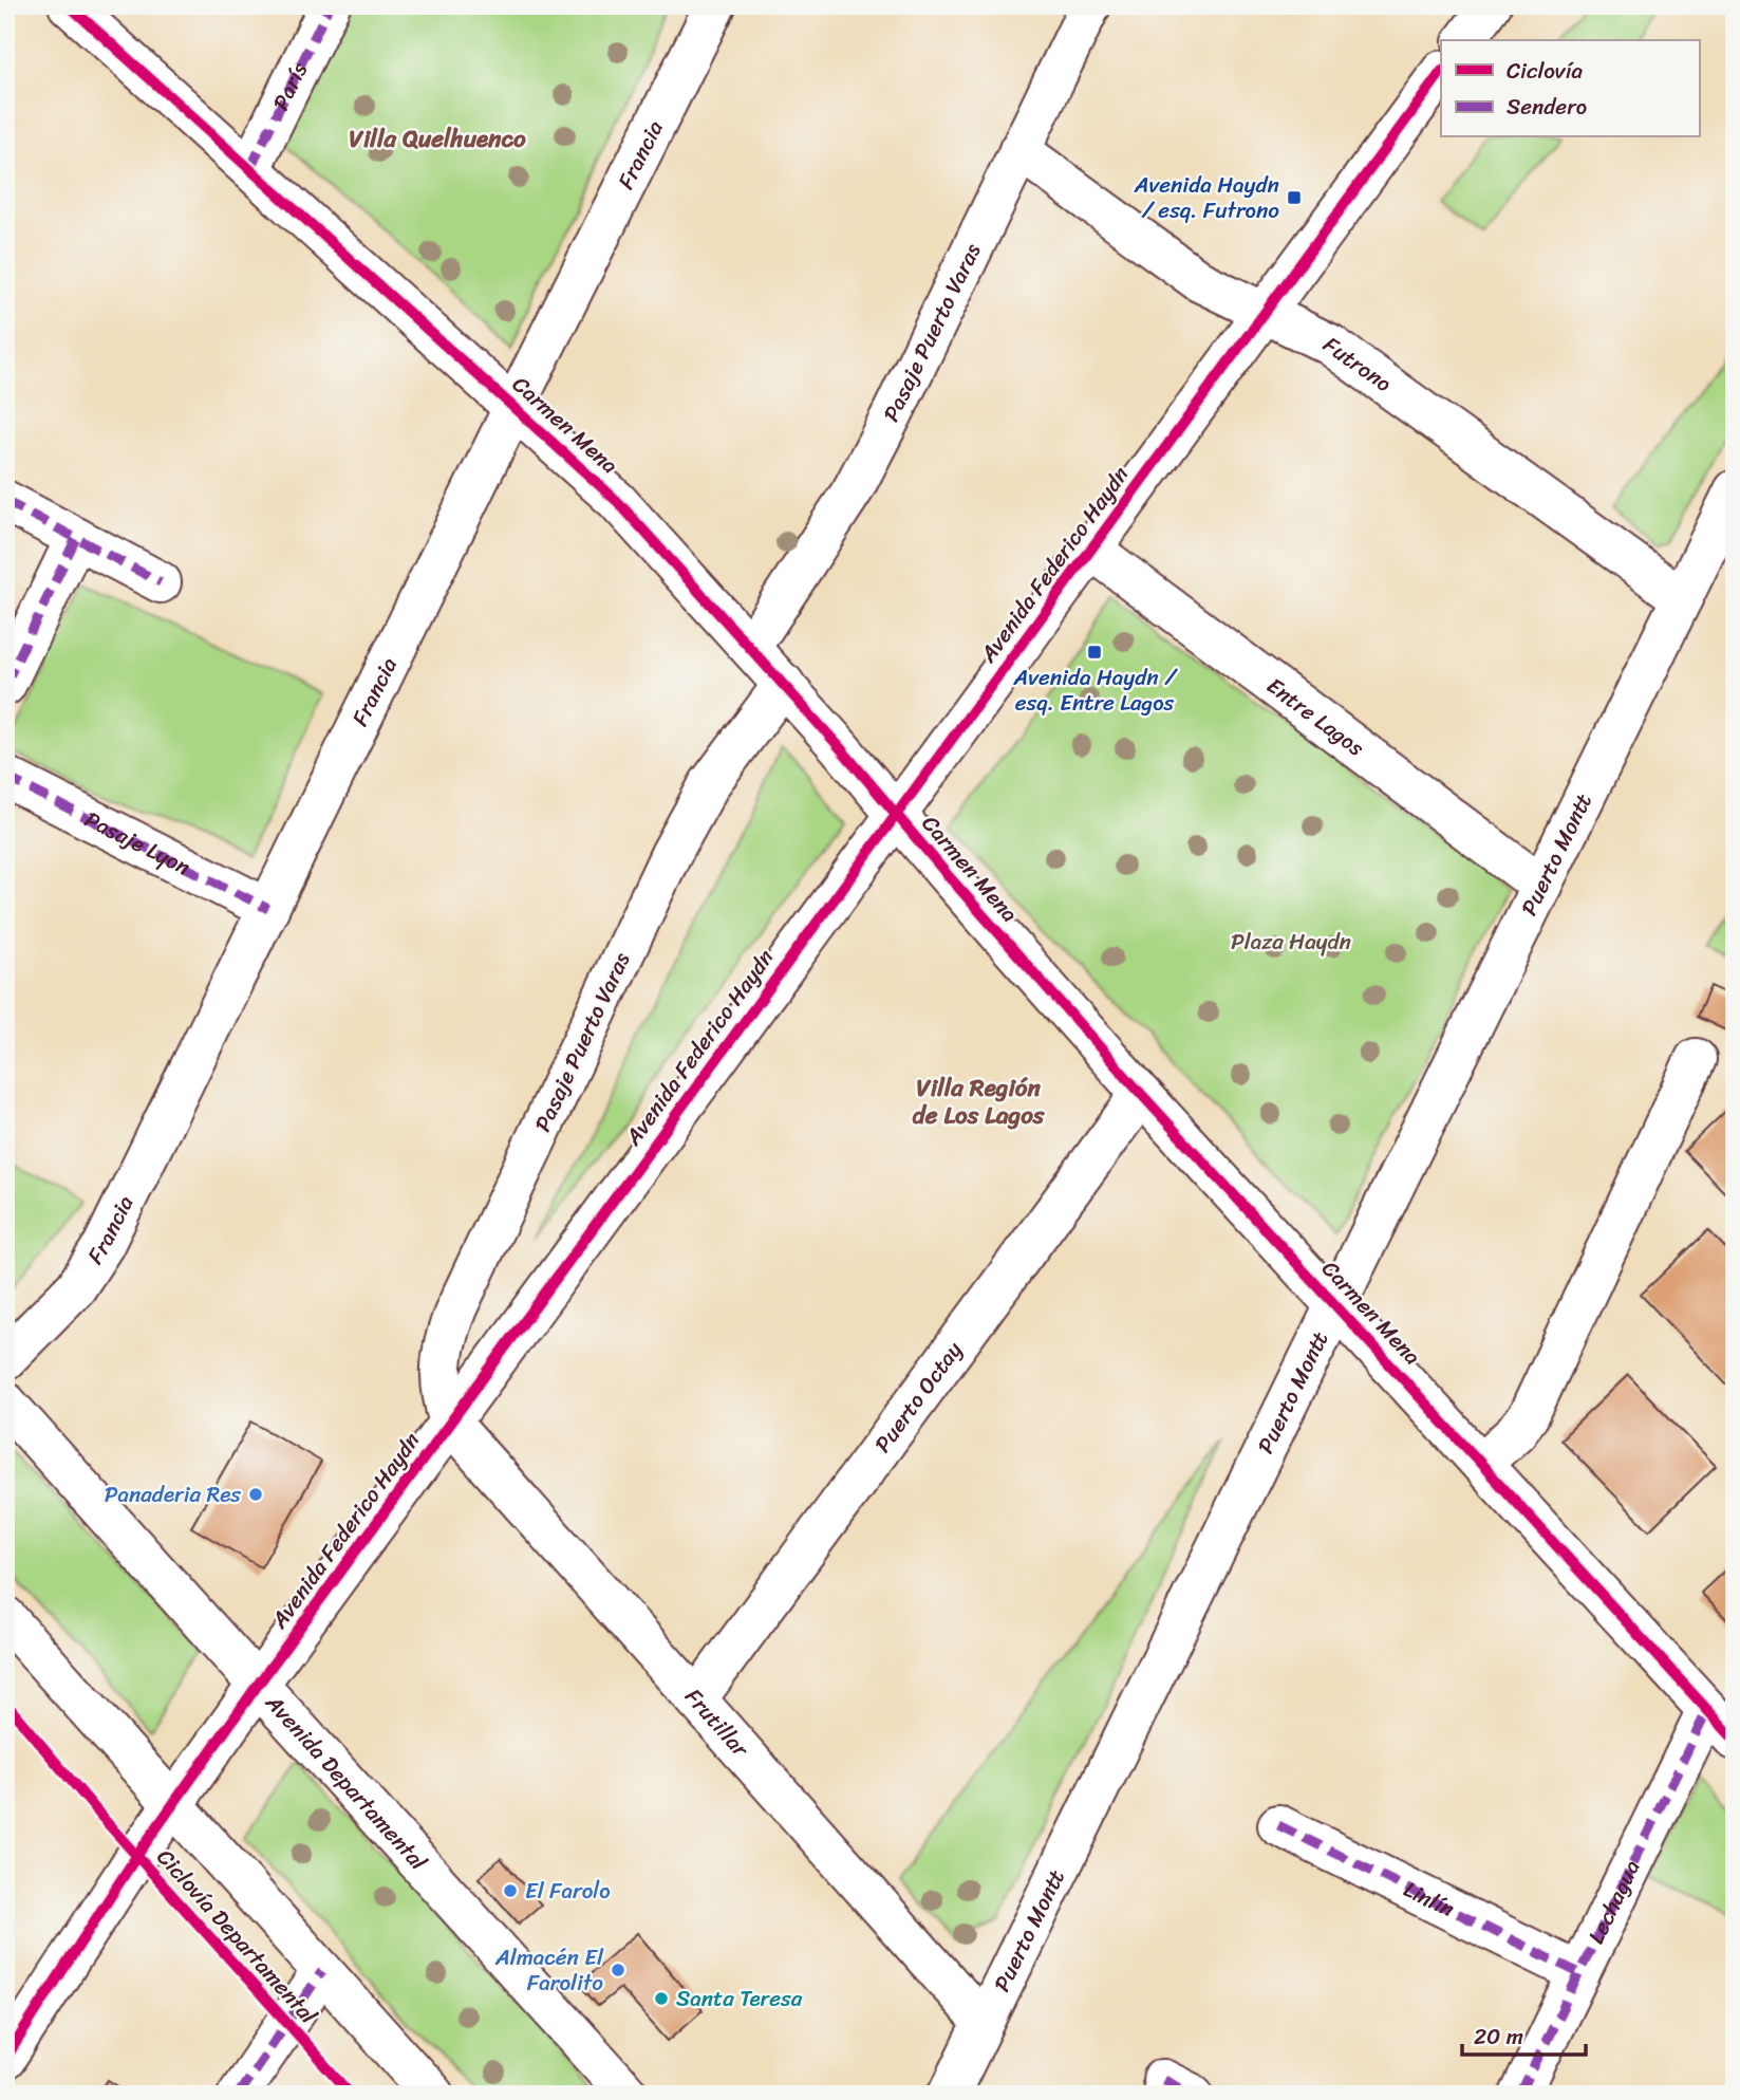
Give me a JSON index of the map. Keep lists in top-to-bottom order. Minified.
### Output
{"streets":{"street":["París","Francia","Pasaje Puerto Varas","Futrono","Carmen Mena","Avenida Federico Haydn","Entre Lagos","Pasaje Lyon","Puerto Montt","Puerto Octay","Frutillar","Avenida Departamental","Linlín","Lechagua"],"cycle path":["Ciclovía Departamental"]},"crossings":[["París","Carmen Mena"],["Francia","Carmen Mena"],["Francia","Pasaje Lyon"],["Pasaje Puerto Varas","Futrono"],["Pasaje Puerto Varas","Carmen Mena"],["Pasaje Puerto Varas","Avenida Federico Haydn"],["Pasaje Puerto Varas","Frutillar"],["Futrono","Avenida Federico Haydn"],["Futrono","Puerto Montt"],["Carmen Mena","Avenida Federico Haydn"],["Carmen Mena","Puerto Montt"],["Carmen Mena","Puerto Octay"],["Carmen Mena","Lechagua"],["Avenida Federico Haydn","Entre Lagos"],["Avenida Federico Haydn","Frutillar"],["Avenida Federico Haydn","Avenida Departamental"],["Entre Lagos","Puerto Montt"],["Puerto Montt","Frutillar"],["Puerto Octay","Frutillar"],["Linlín","Lechagua"]],"districts":["Villa Quelhuenco","Villa Región de Los Lagos"],"parks":["Plaza Haydn"],"places":{"transit":["Avenida Haydn / esq. Futrono","Avenida Haydn / esq. Entre Lagos"],"other":["Panaderia Res","El Farolo","Almacén El Farolito","Santa Teresa"]},"legend":["Ciclovía","Sendero"],"scale_bar":"20 m"}
